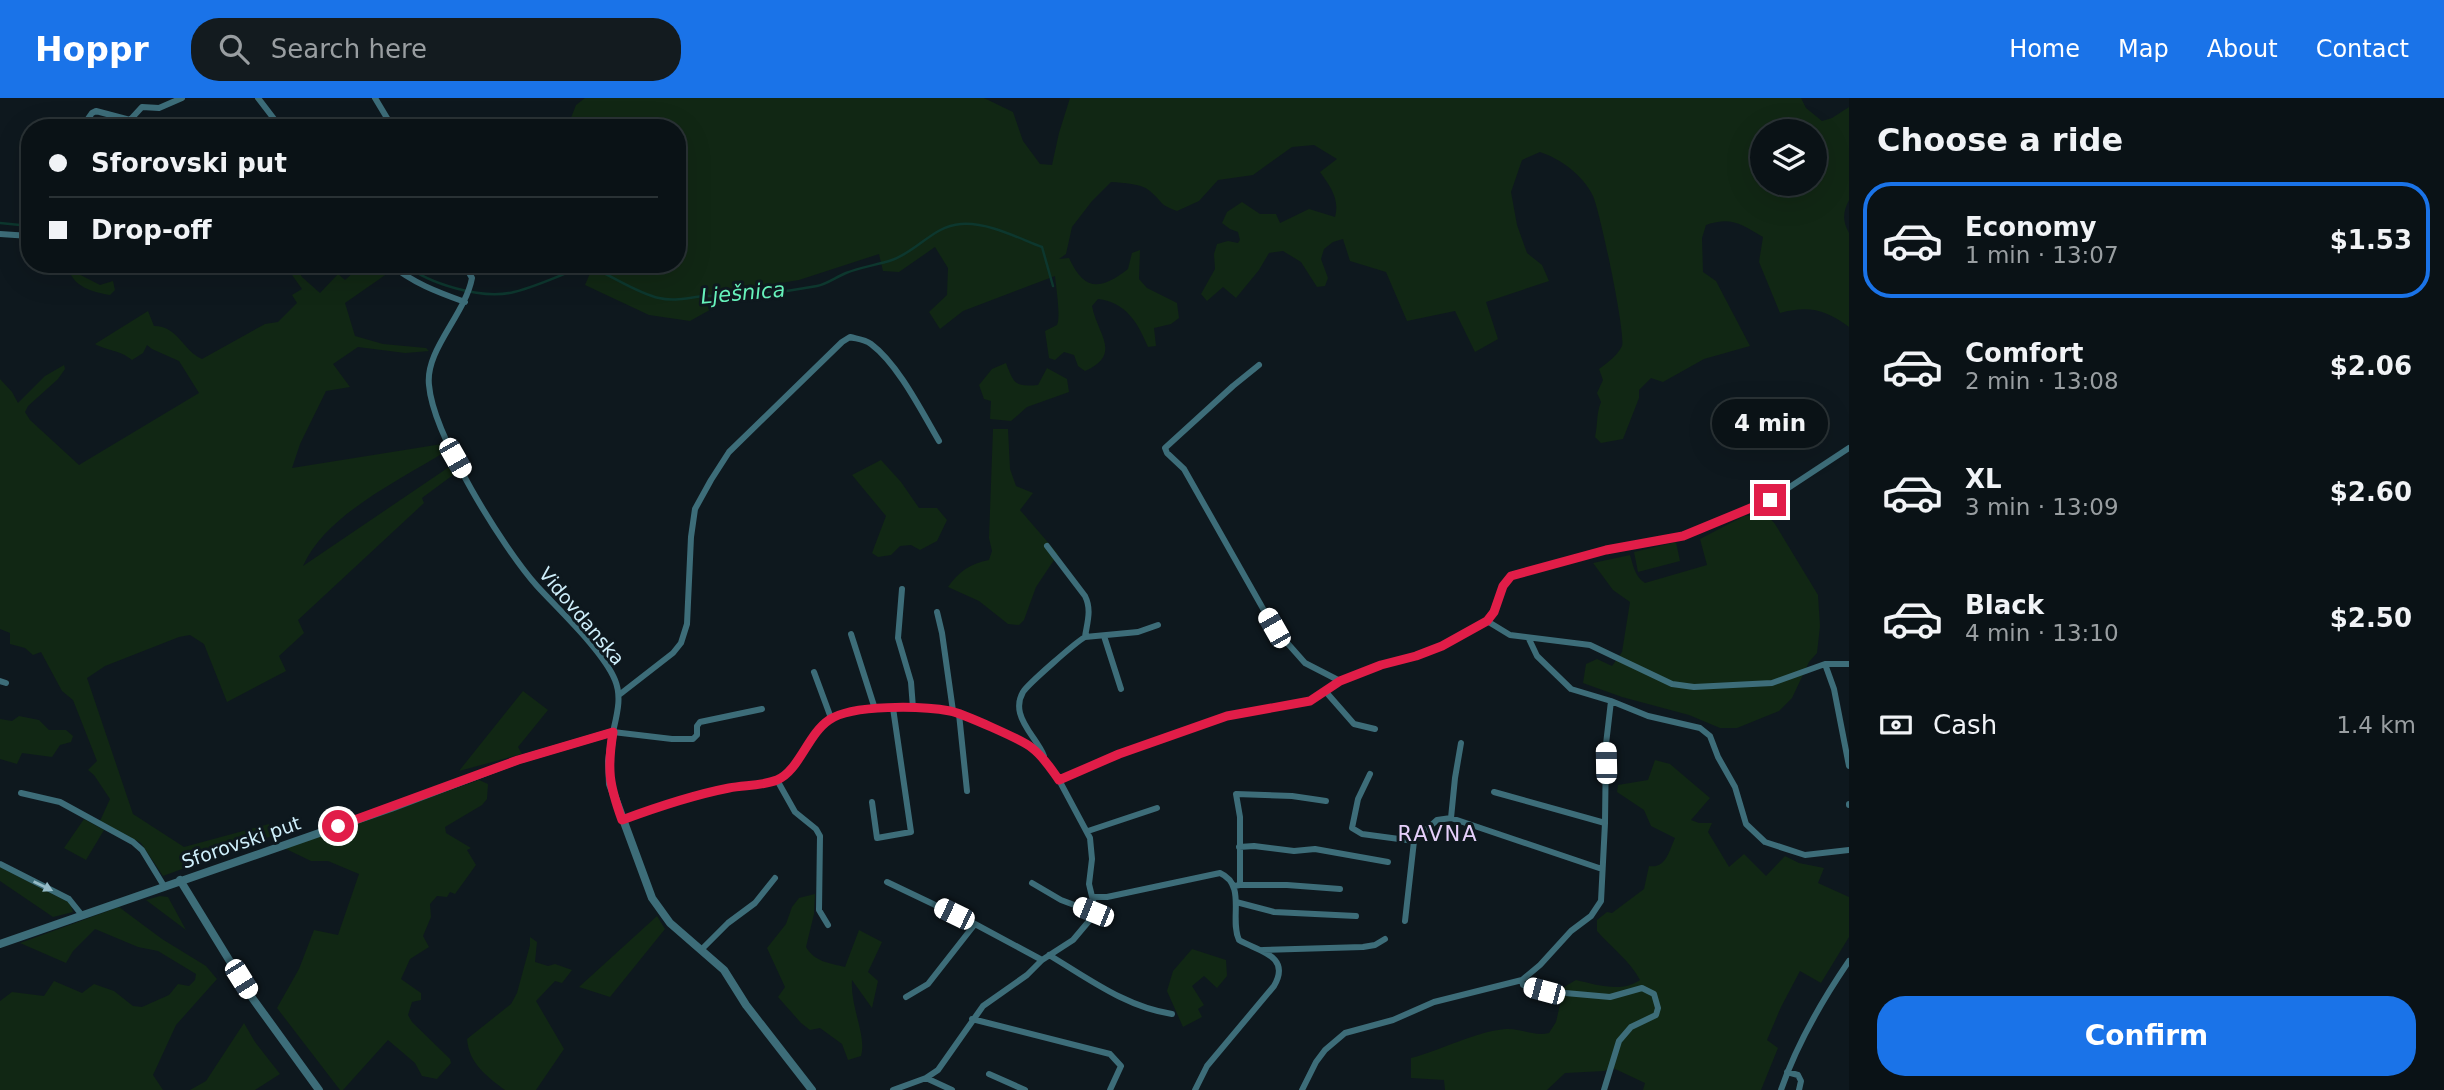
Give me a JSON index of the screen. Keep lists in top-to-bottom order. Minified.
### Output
{"streets":{"street":["Vidovdanska","Sforovski put"]},"crossings":[["Vidovdanska","Sforovski put"]],"districts":["RAVNA"],"water":["Lješnica"],"page":{"header":"Hoppr","search":"Search here","nav":["Home","Map","About","Contact"],"heading":"Choose a ride","banner":["Sforovski put","Drop-off"],"list":[{"name":"Economy","note":"1 min · 13:07","value":"$1.53"},{"name":"Comfort","note":"2 min · 13:08","value":"$2.06"},{"name":"XL","note":"3 min · 13:09","value":"$2.60"},{"name":"Black","note":"4 min · 13:10","value":"$2.50"}],"bubble":"4 min","pay":["Cash","1.4 km"],"buttons":"Confirm"}}
